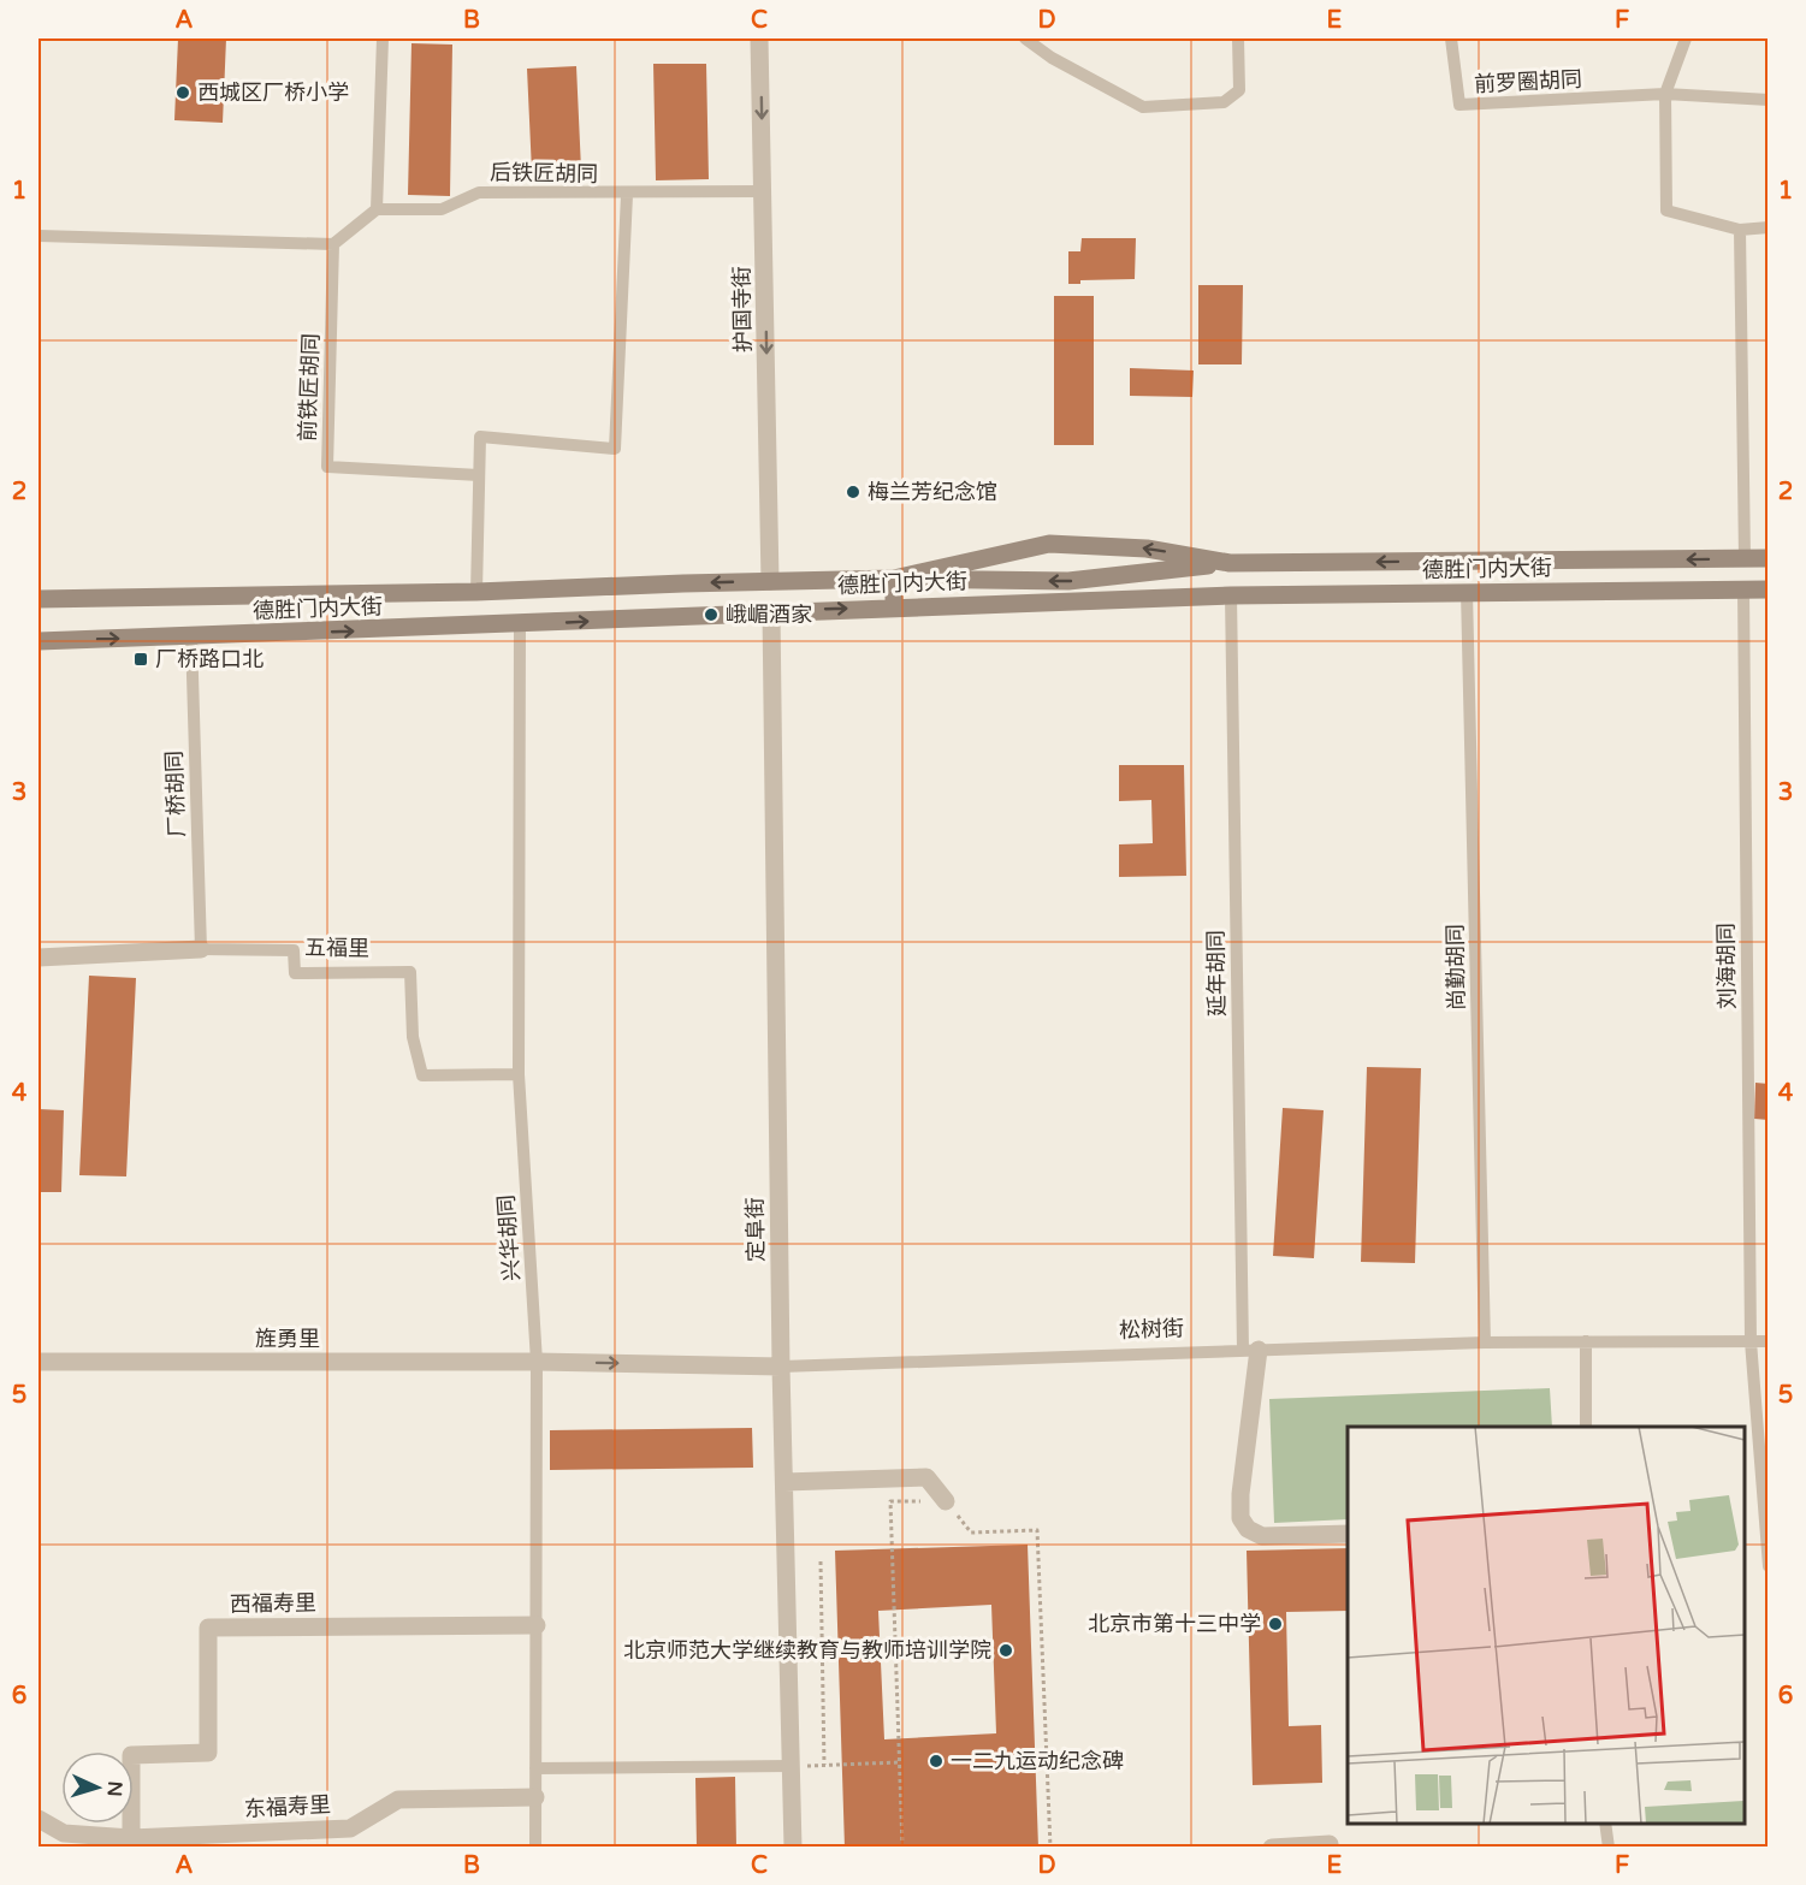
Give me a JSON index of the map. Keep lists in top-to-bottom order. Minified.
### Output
{"streets":{"main road":["德胜门内大街"],"street":["护国寺街","五福里","定阜街","松树街","旌勇里","西福寿里","东福寿里"],"lane":["前罗圈胡同","后铁匠胡同","前铁匠胡同","厂桥胡同","刘海胡同","尚勤胡同","延年胡同","兴华胡同"]},"crossings":[["后铁匠胡同","护国寺街"],["护国寺街","德胜门内大街"],["德胜门内大街","厂桥胡同"],["德胜门内大街","刘海胡同"],["德胜门内大街","尚勤胡同"],["德胜门内大街","延年胡同"],["德胜门内大街","定阜街"],["德胜门内大街","兴华胡同"],["厂桥胡同","五福里"],["五福里","兴华胡同"],["刘海胡同","松树街"],["尚勤胡同","松树街"],["延年胡同","松树街"],["定阜街","松树街"],["兴华胡同","松树街"],["兴华胡同","旌勇里"],["兴华胡同","西福寿里"],["兴华胡同","东福寿里"],["松树街","旌勇里"],["西福寿里","东福寿里"]],"one_way":["护国寺街"],"places":{"other":["西城区厂桥小学","梅兰芳纪念馆","峨嵋酒家","北京市第十三中学","北京师范大学继续教育与教师培训学院","一二九运动纪念碑"],"transit":["厂桥路口北"]},"north":"right","grid":{"columns":["A","B","C","D","E","F"],"rows":["1","2","3","4","5","6"]}}
